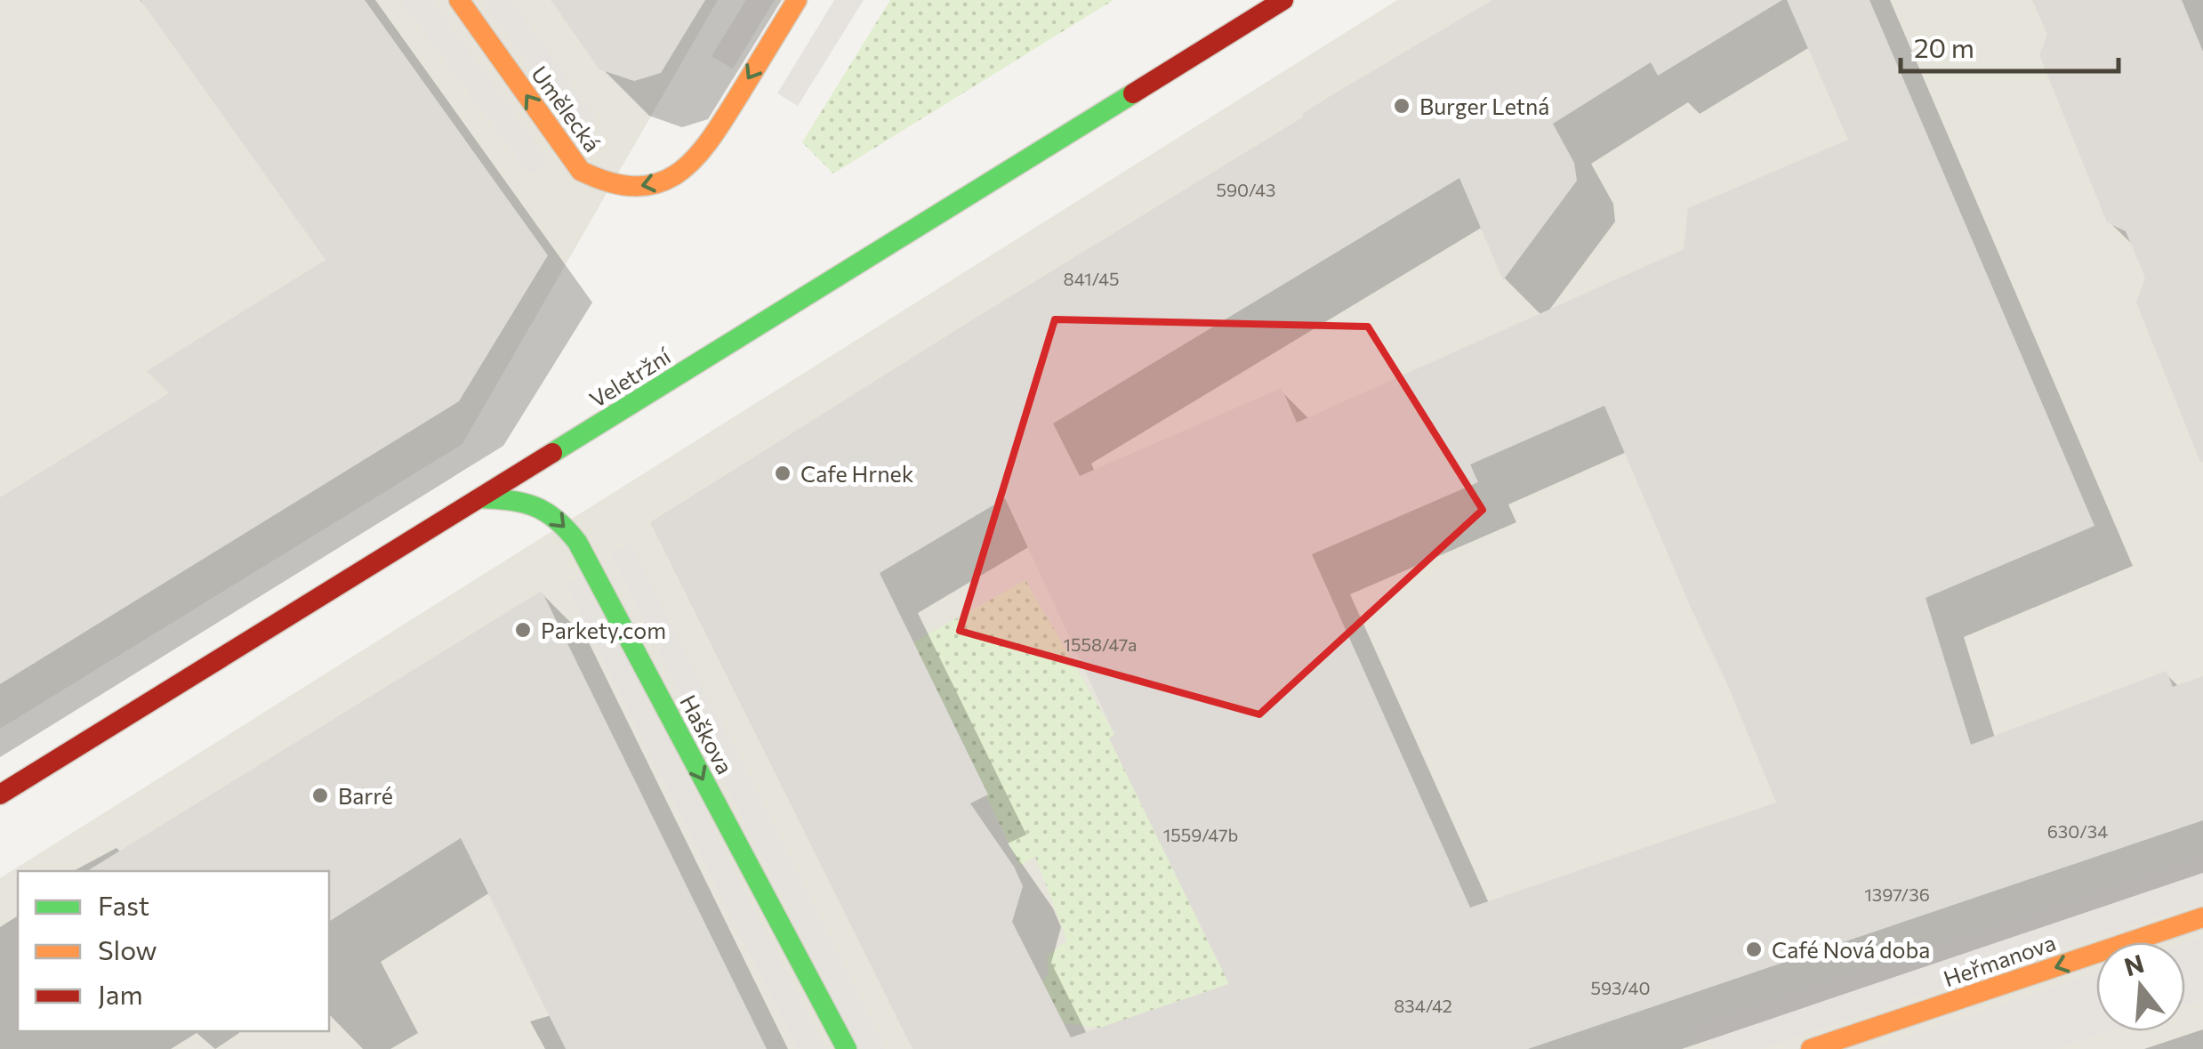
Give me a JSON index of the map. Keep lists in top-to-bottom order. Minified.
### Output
{"streets":{"street":["Umělecká","Veletržní","Haškova","Heřmanova"]},"crossings":[["Veletržní","Haškova"]],"one_way":["Haškova","Heřmanova"],"places":["Burger Letná","Cafe Hrnek","Parkety.com","Barré","Café Nová doba"],"house_numbers":["590/43","841/45","1558/47a","630/34","1559/47b","1397/36","593/40","834/42"],"legend":["Fast","Slow","Jam"],"scale_bar":"20 m","north":"top"}
